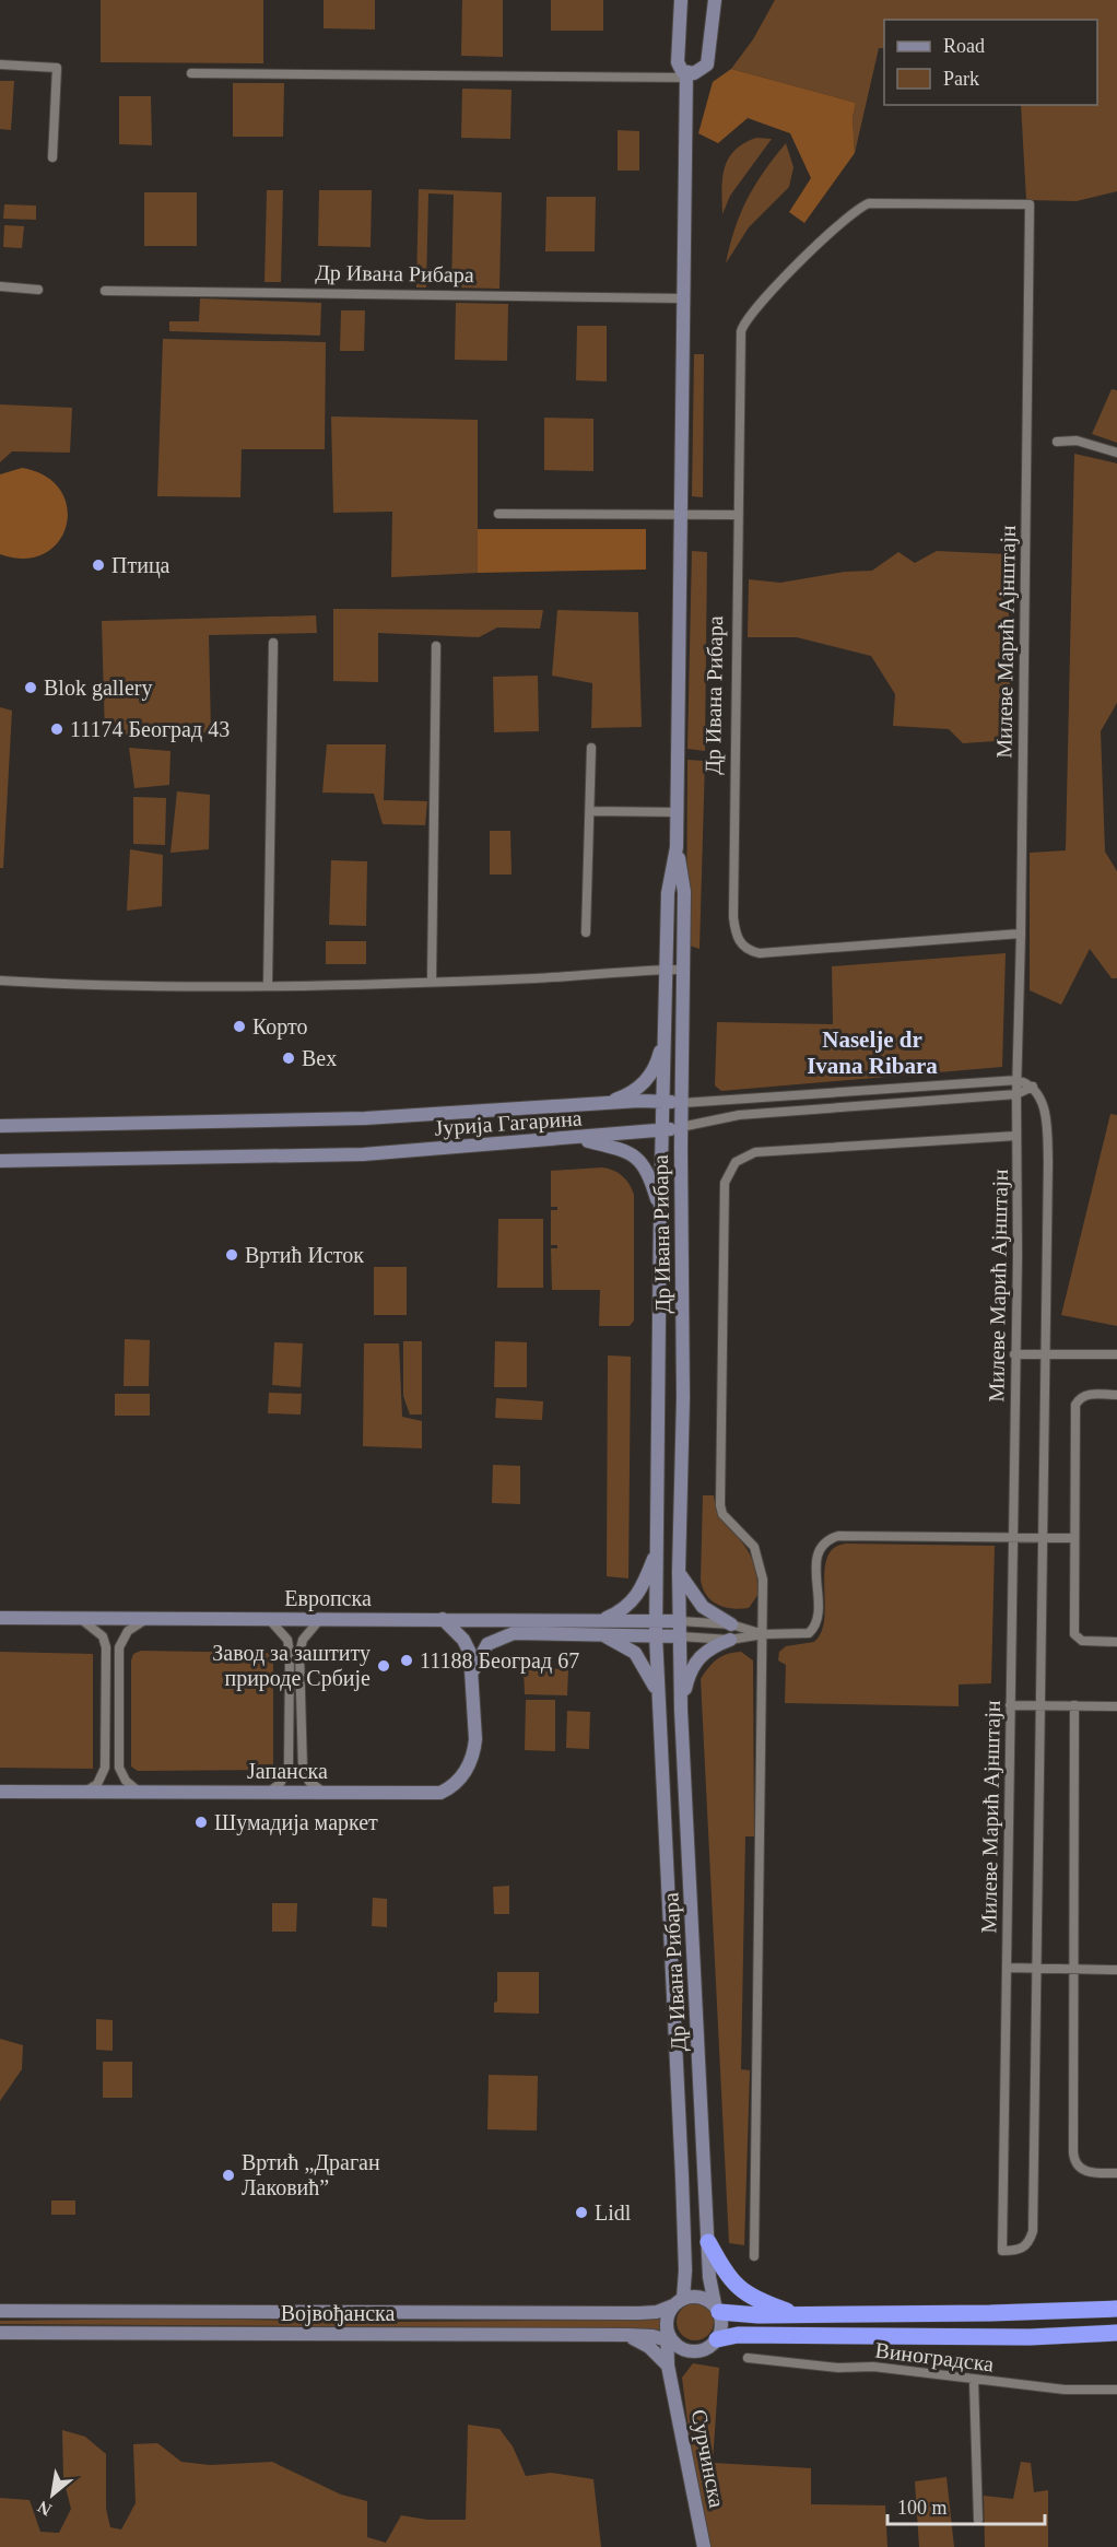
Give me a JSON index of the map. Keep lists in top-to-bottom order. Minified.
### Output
{"streets":{"main road":["Др Ивана Рибара","Јурија Гагарина","Европска","Јапанска","Војвођанска","Сурчинска"],"street":["Милеве Марић Ајнштајн","Виноградска"]},"crossings":[["Др Ивана Рибара","Милеве Марић Ајнштајн"],["Др Ивана Рибара","Јурија Гагарина"],["Др Ивана Рибара","Европска"],["Др Ивана Рибара","Војвођанска"],["Др Ивана Рибара","Сурчинска"],["Милеве Марић Ајнштајн","Јурија Гагарина"],["Европска","Јапанска"],["Војвођанска","Сурчинска"]],"districts":["Naselje dr Ivana Ribara"],"places":["Птица","Blok gallery","11174 Београд 43","Корто","Bex","Вртић Исток","11188 Београд 67","Завод за заштиту природе Србије","Шумадија маркет","Вртић „Драган Лаковић”","Lidl"],"legend":["Road","Park"],"scale_bar":"100 m","north":"bottom left"}
